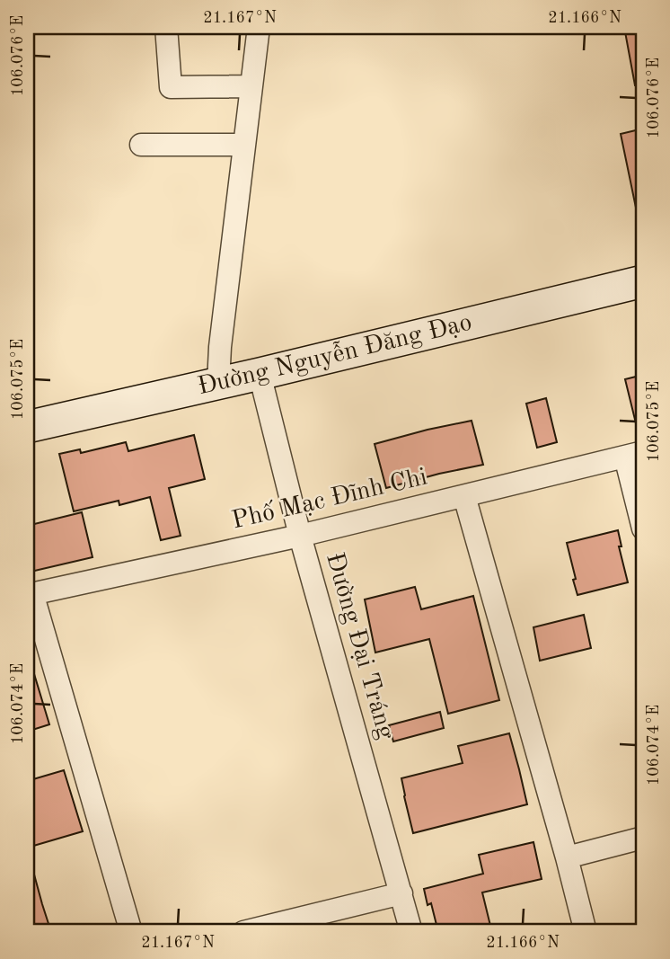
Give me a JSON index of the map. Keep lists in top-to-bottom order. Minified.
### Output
{"streets":{"main road":["Đường Nguyễn Đăng Đạo"],"street":["Phố Mạc Đĩnh Chi","Đường Đại Tráng"]},"crossings":[["Đường Nguyễn Đăng Đạo","Đường Đại Tráng"],["Phố Mạc Đĩnh Chi","Đường Đại Tráng"]],"coordinates":["21.167°N","21.166°N","106.076°E","106.075°E","106.074°E"]}
